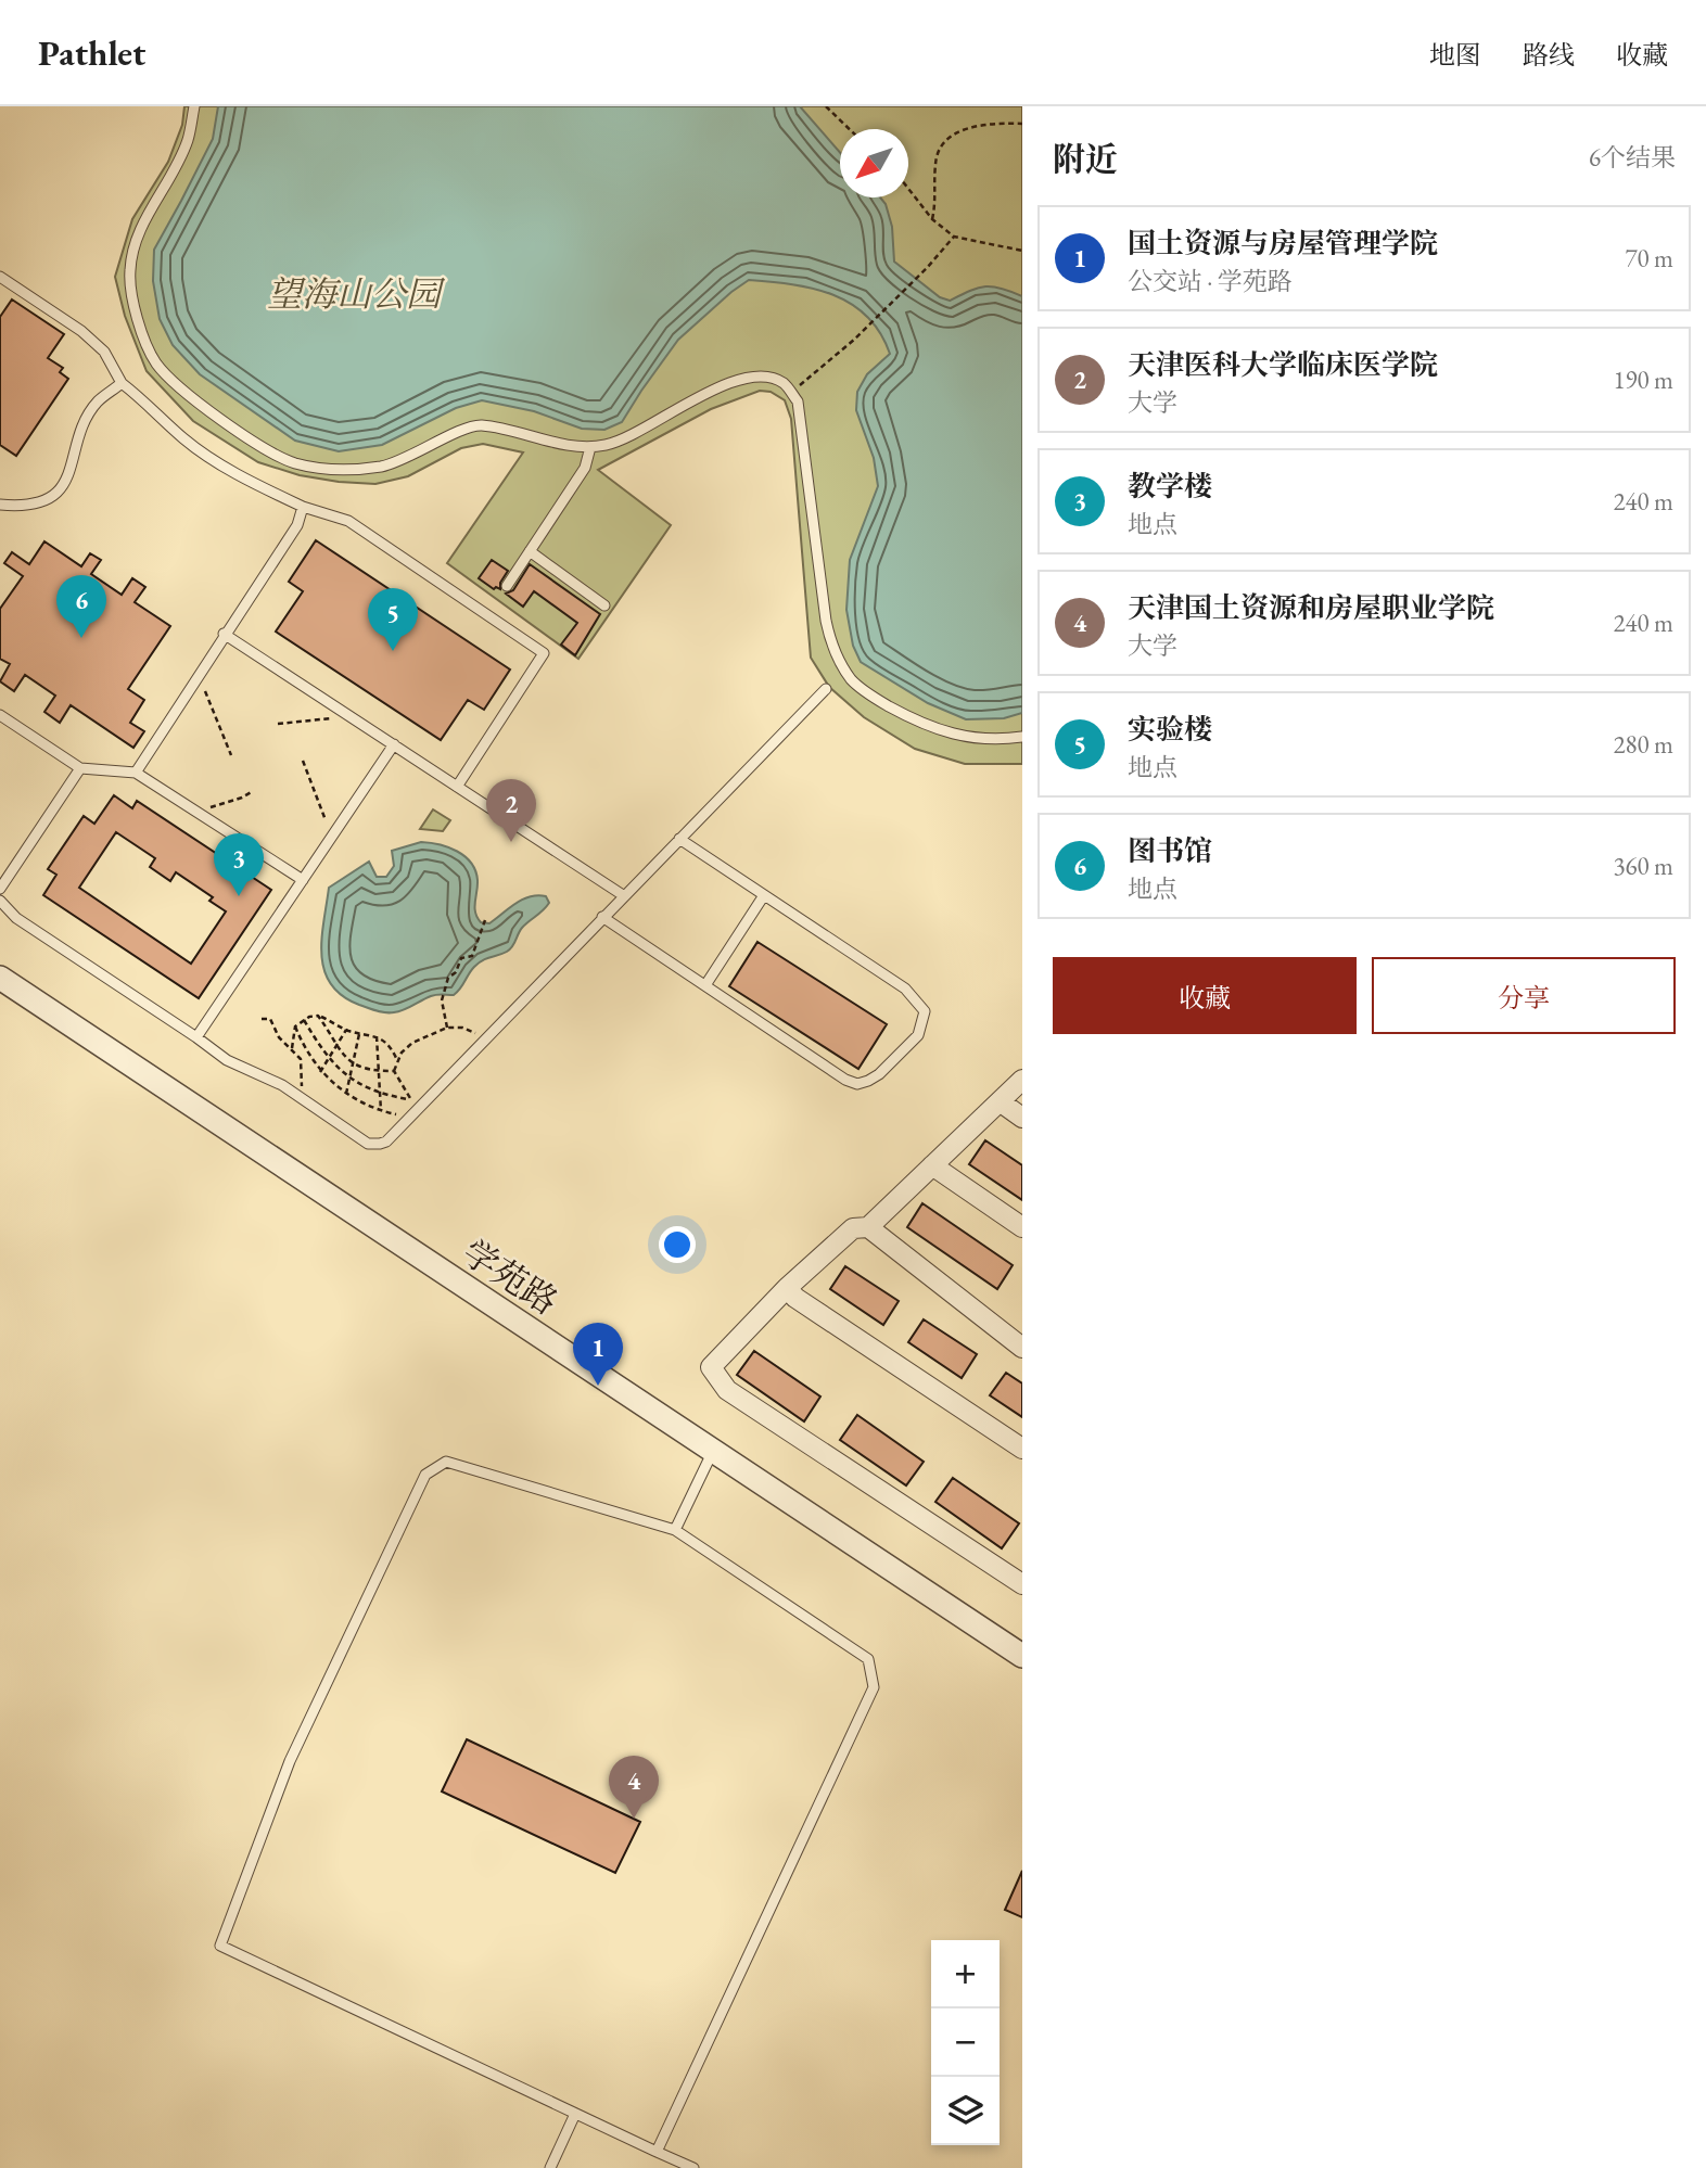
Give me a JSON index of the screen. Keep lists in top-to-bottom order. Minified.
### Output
{"streets":{"street":["学苑路"]},"parks":["望海山公园"],"north":"bottom left","page":{"header":"Pathlet","nav":["地图","路线","收藏"],"heading":["附近","6个结果"],"list":[{"mark":"1","name":"国土资源与房屋管理学院","note":"公交站 · 学苑路","value":"70 m"},{"mark":"2","name":"天津医科大学临床医学院","note":"大学","value":"190 m"},{"mark":"3","name":"教学楼","note":"地点","value":"240 m"},{"mark":"4","name":"天津国土资源和房屋职业学院","note":"大学","value":"240 m"},{"mark":"5","name":"实验楼","note":"地点","value":"280 m"},{"mark":"6","name":"图书馆","note":"地点","value":"360 m"}],"pins":["6","5","2","3","1","4"],"buttons":["收藏","分享"],"map_buttons":["+","−"]}}
